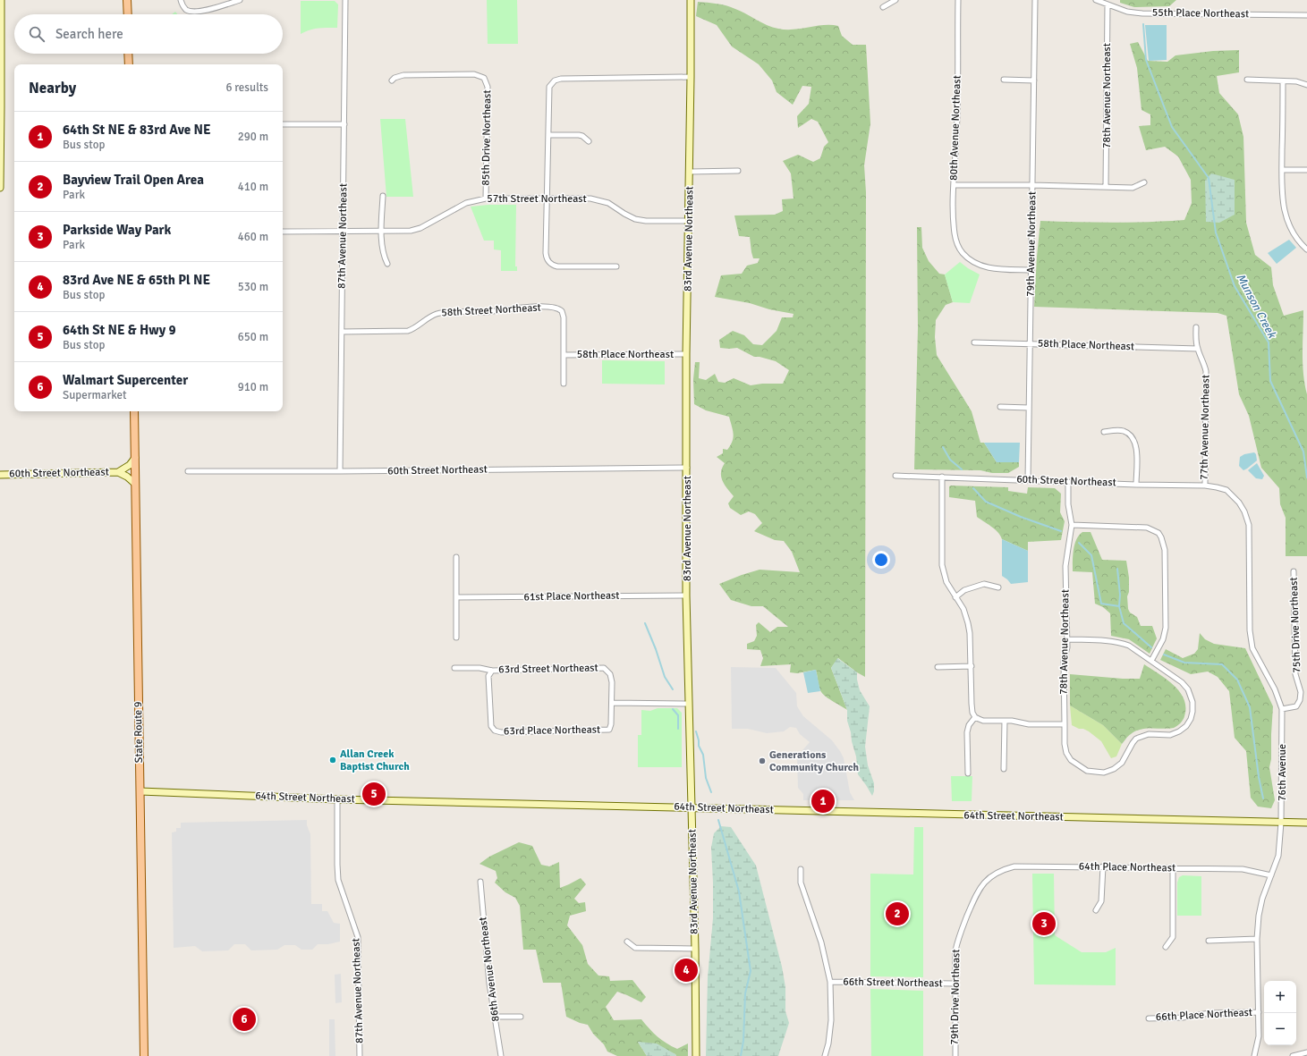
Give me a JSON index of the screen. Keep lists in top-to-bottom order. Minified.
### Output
{"streets":{"main road":["State Route 9"],"street":["55th Place Northeast","78th Avenue Northeast","80th Avenue Northeast","85th Drive Northeast","57th Street Northeast","87th Avenue Northeast","83rd Avenue Northeast","79th Avenue Northeast","58th Street Northeast","58th Place Northeast","77th Avenue Northeast","60th Street Northeast","61st Place Northeast","75th Drive Northeast","63rd Street Northeast","63rd Place Northeast","76th Avenue","64th Street Northeast","64th Place Northeast","86th Avenue Northeast","66th Street Northeast","79th Drive Northeast","66th Place Northeast"]},"crossings":[["55th Place Northeast","78th Avenue Northeast"],["78th Avenue Northeast","60th Street Northeast"],["80th Avenue Northeast","79th Avenue Northeast"],["85th Drive Northeast","57th Street Northeast"],["57th Street Northeast","87th Avenue Northeast"],["57th Street Northeast","83rd Avenue Northeast"],["87th Avenue Northeast","58th Street Northeast"],["87th Avenue Northeast","60th Street Northeast"],["87th Avenue Northeast","64th Street Northeast"],["83rd Avenue Northeast","58th Place Northeast"],["83rd Avenue Northeast","60th Street Northeast"],["83rd Avenue Northeast","61st Place Northeast"],["83rd Avenue Northeast","64th Street Northeast"],["79th Avenue Northeast","58th Place Northeast"],["79th Avenue Northeast","60th Street Northeast"],["58th Street Northeast","58th Place Northeast"],["58th Place Northeast","77th Avenue Northeast"],["77th Avenue Northeast","60th Street Northeast"],["60th Street Northeast","State Route 9"],["60th Street Northeast","76th Avenue"],["75th Drive Northeast","76th Avenue"],["63rd Street Northeast","63rd Place Northeast"],["State Route 9","64th Street Northeast"],["76th Avenue","64th Street Northeast"],["76th Avenue","64th Place Northeast"],["76th Avenue","66th Place Northeast"],["64th Place Northeast","79th Drive Northeast"],["66th Street Northeast","79th Drive Northeast"]],"water":["Munson Creek"],"places":["Allan Creek Baptist Church","Generations Community Church"],"page":{"search":"Search here","heading":["Nearby","6 results"],"list":[{"mark":"1","name":"64th St NE & 83rd Ave NE","note":"Bus stop","value":"290 m"},{"mark":"2","name":"Bayview Trail Open Area","note":"Park","value":"410 m"},{"mark":"3","name":"Parkside Way Park","note":"Park","value":"460 m"},{"mark":"4","name":"83rd Ave NE & 65th Pl NE","note":"Bus stop","value":"530 m"},{"mark":"5","name":"64th St NE & Hwy 9","note":"Bus stop","value":"650 m"},{"mark":"6","name":"Walmart Supercenter","note":"Supermarket","value":"910 m"}],"pins":["5","1","2","3","4","6"],"map_buttons":["+","−"]}}
